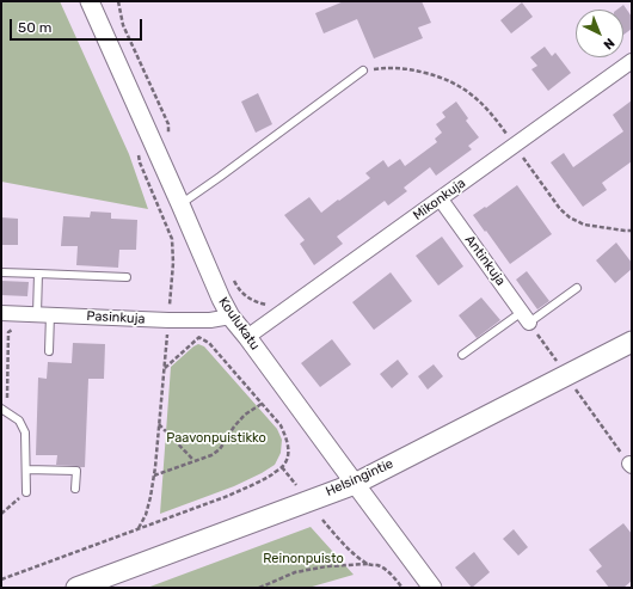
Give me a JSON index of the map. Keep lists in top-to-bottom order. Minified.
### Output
{"streets":{"main road":["Helsingintie"],"street":["Mikonkuja","Antinkuja","Pasinkuja","Koulukatu"]},"crossings":[["Mikonkuja","Antinkuja"],["Mikonkuja","Koulukatu"],["Pasinkuja","Koulukatu"],["Koulukatu","Helsingintie"]],"parks":["Paavonpuistikko","Reinonpuisto"],"scale_bar":"50 m","north":"bottom right"}
